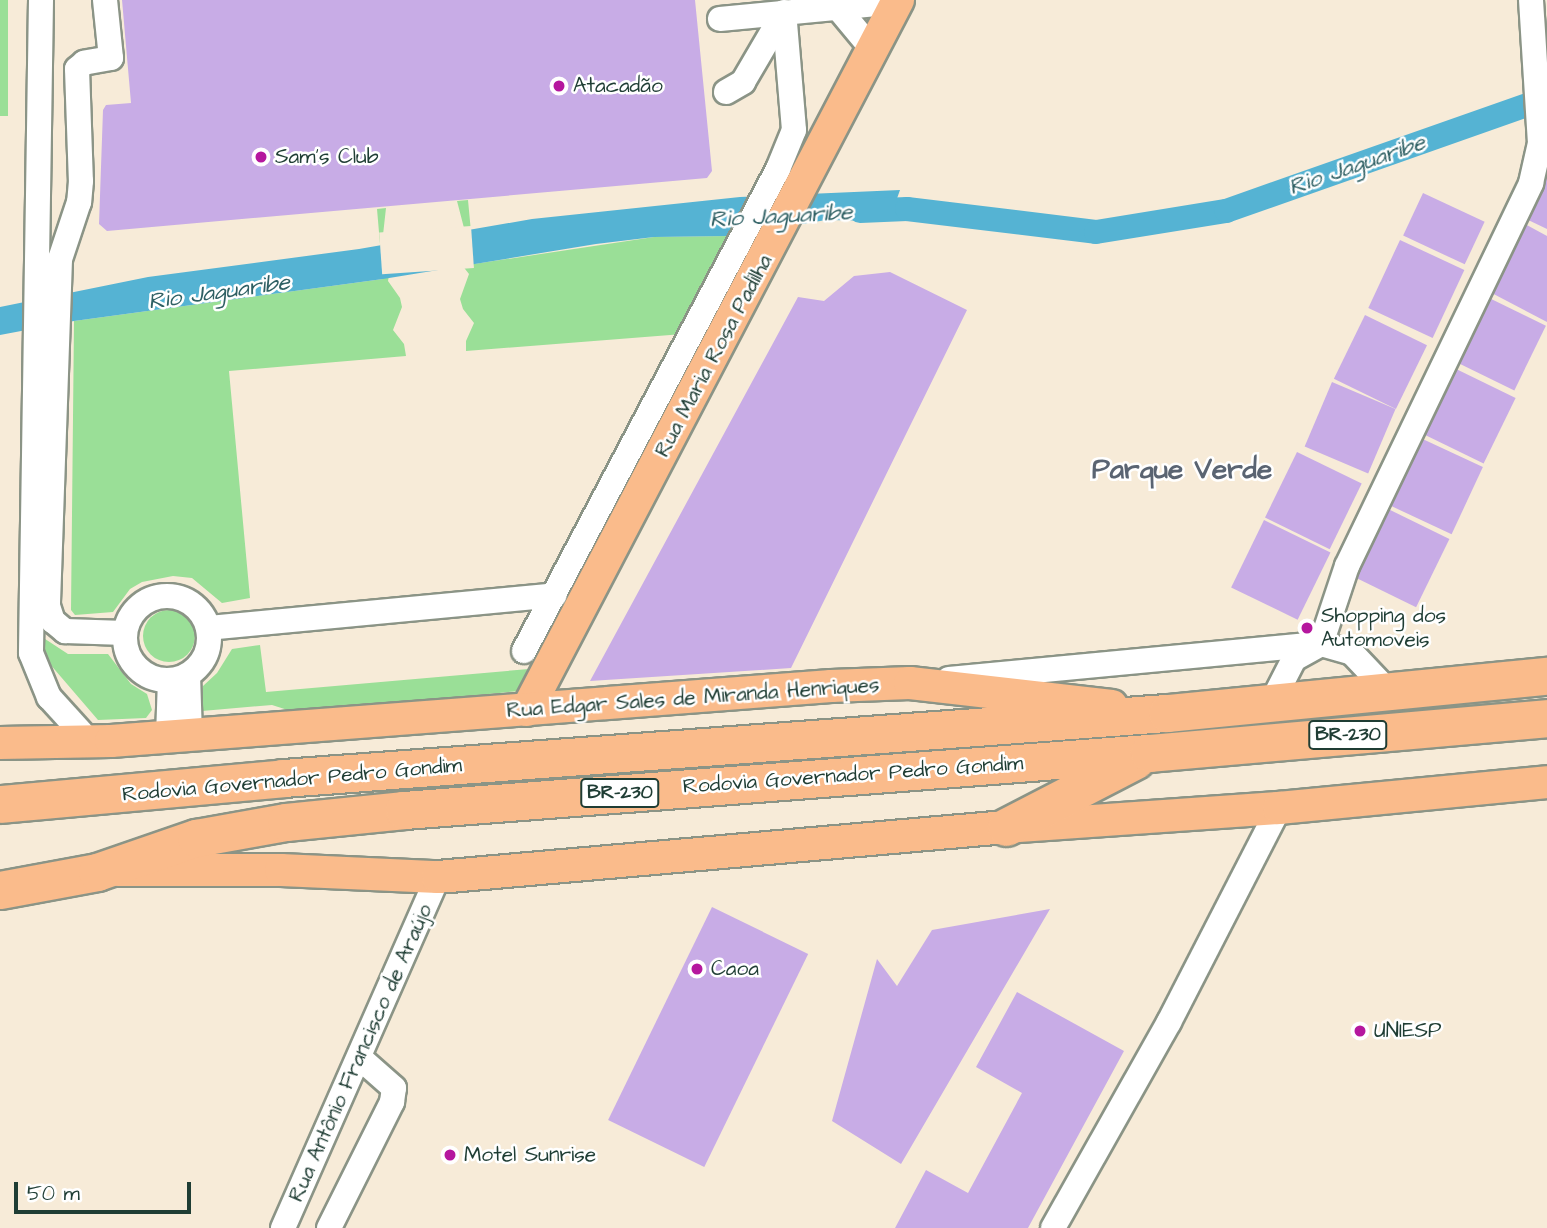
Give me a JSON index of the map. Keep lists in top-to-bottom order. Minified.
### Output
{"streets":{"highway":["BR-230","Rodovia Governador Pedro Gondim"],"main road":["Rua Maria Rosa Padilha","Rua Edgar Sales de Miranda Henriques"],"street":["Rua Antônio Francisco de Araújo"]},"crossings":[["Rua Maria Rosa Padilha","Rua Edgar Sales de Miranda Henriques"]],"districts":["Parque Verde"],"water":["Rio Jaguaribe"],"places":["Atacadão","Sam's Club","Shopping dos Automoveis","Caoa","UNIESP","Motel Sunrise"],"scale_bar":"50 m"}
